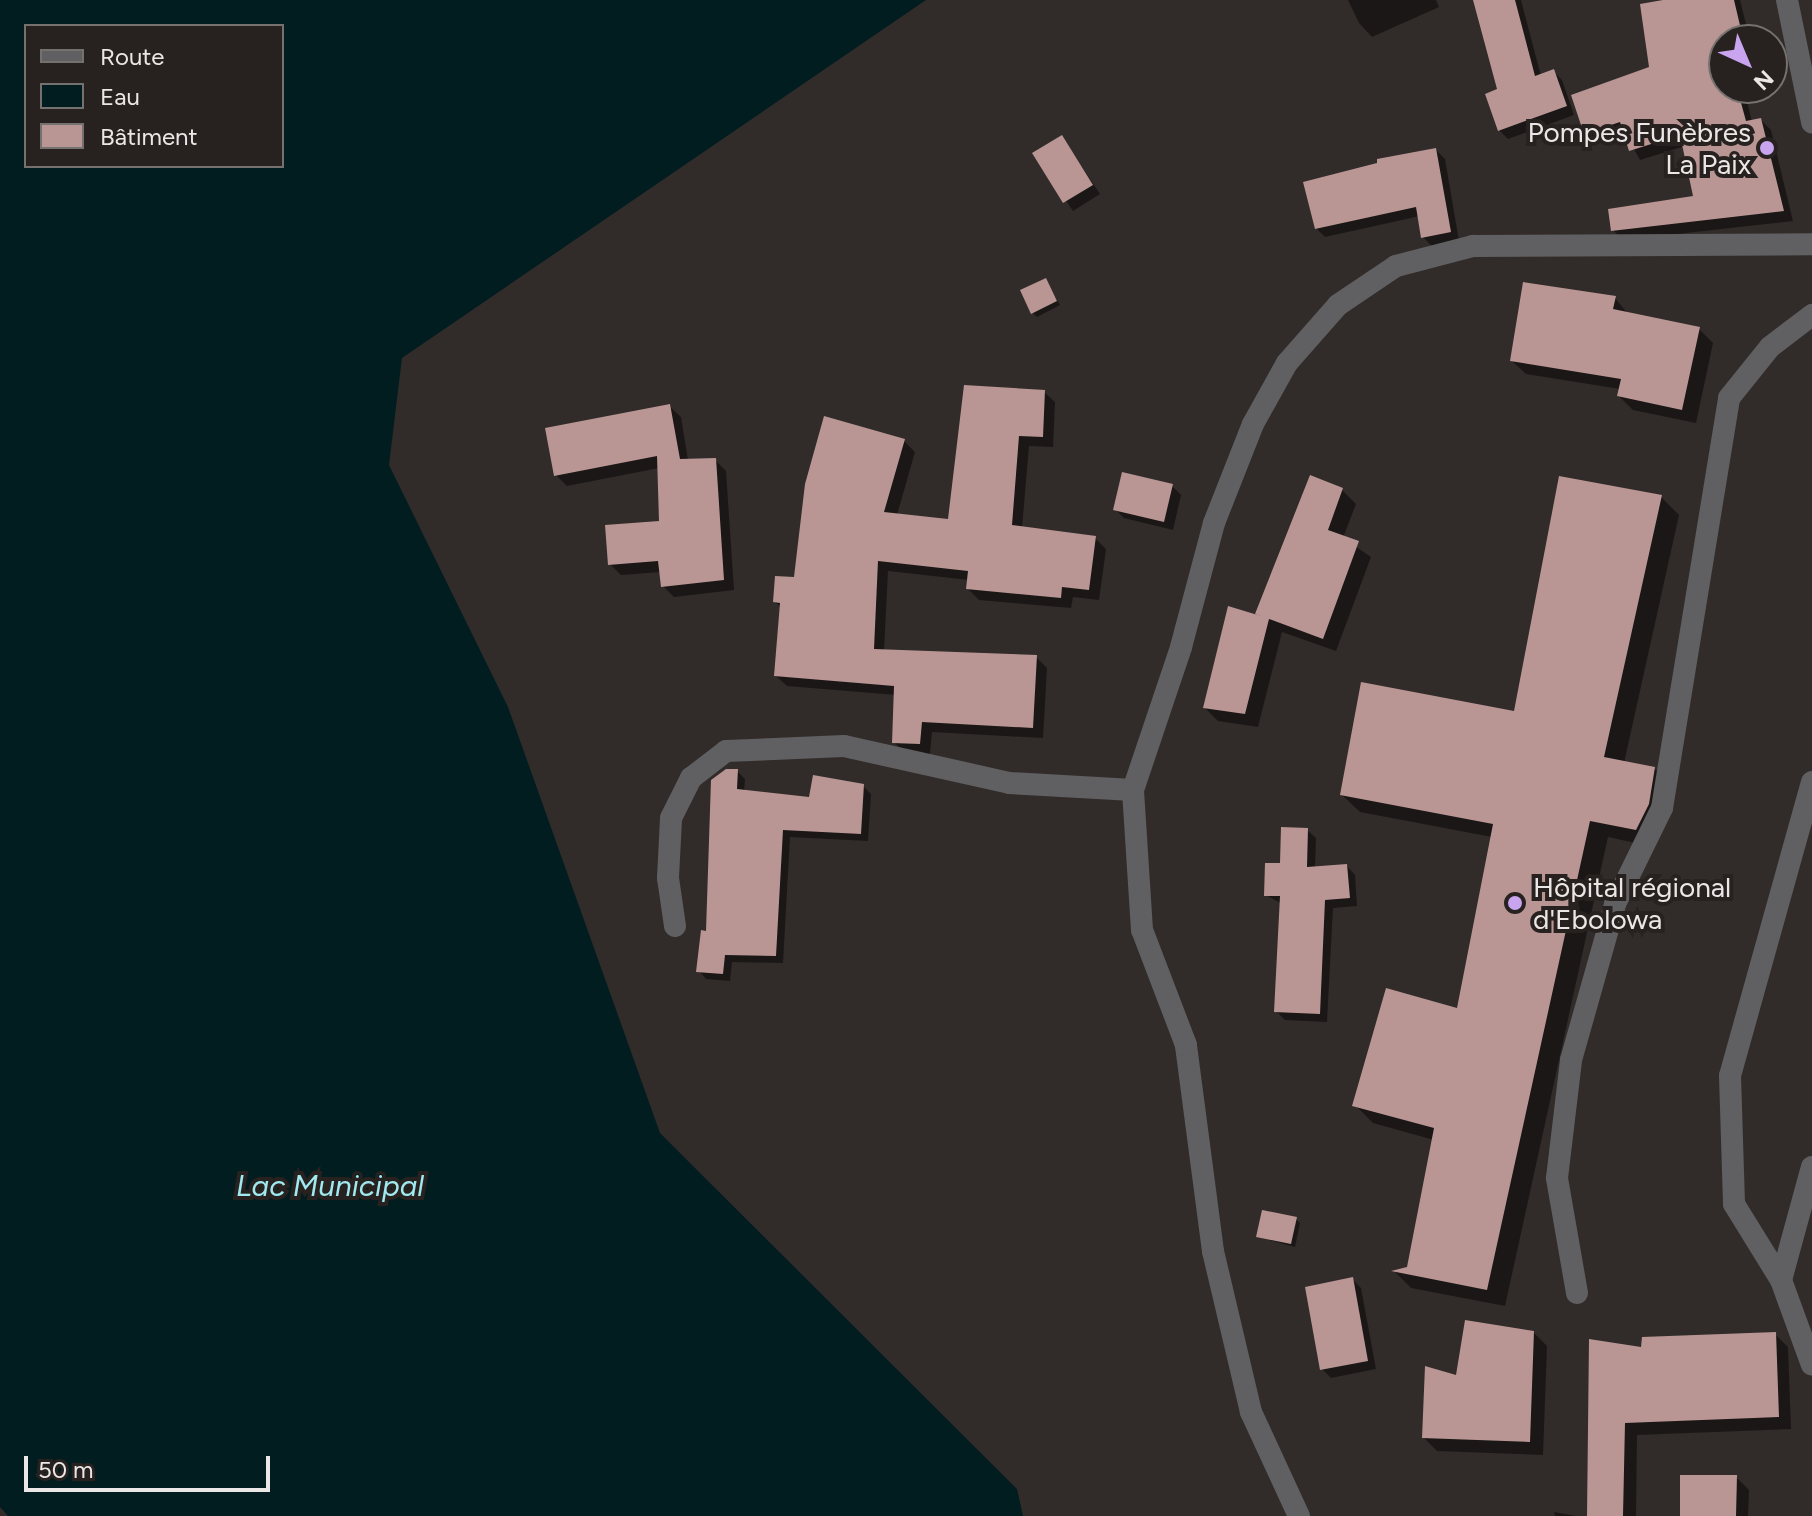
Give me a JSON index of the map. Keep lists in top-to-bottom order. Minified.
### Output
{"water":["Lac Municipal"],"places":["Pompes Funèbres La Paix","Hôpital régional d'Ebolowa"],"legend":["Route","Eau","Bâtiment"],"scale_bar":"50 m","north":"bottom right"}
